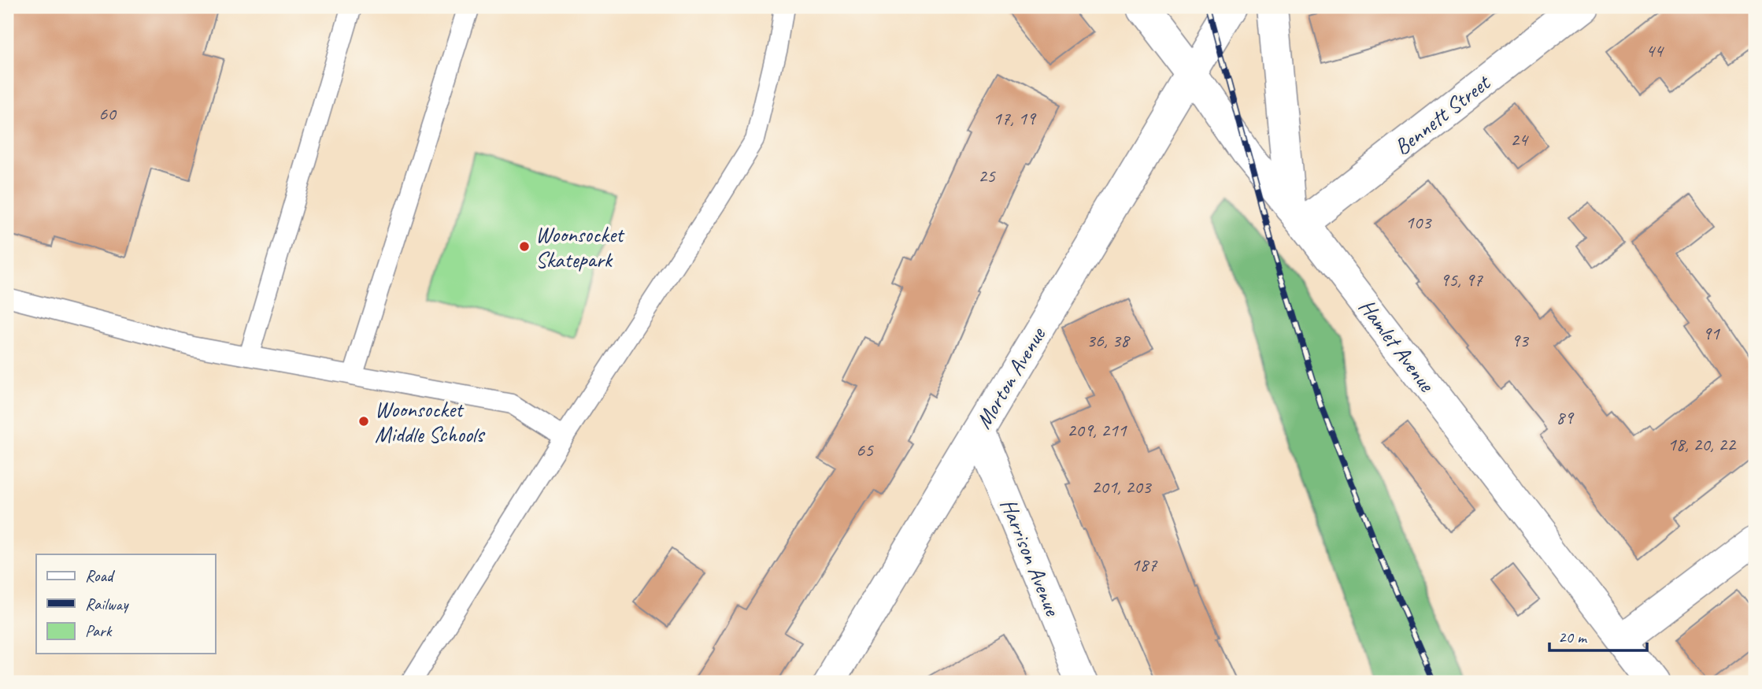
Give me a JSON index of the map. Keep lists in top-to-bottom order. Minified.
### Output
{"streets":{"street":["Bennett Street","Hamlet Avenue","Morton Avenue","Harrison Avenue"]},"crossings":[["Bennett Street","Hamlet Avenue"],["Hamlet Avenue","Morton Avenue"],["Morton Avenue","Harrison Avenue"]],"places":["Woonsocket Skatepark","Woonsocket Middle Schools"],"house_numbers":["44","60","17, 19","24","25","103","95, 97","91","36, 38","93","89","209, 211","18, 20, 22","65","201, 203","187"],"legend":["Road","Railway","Park"],"scale_bar":"20 m"}
